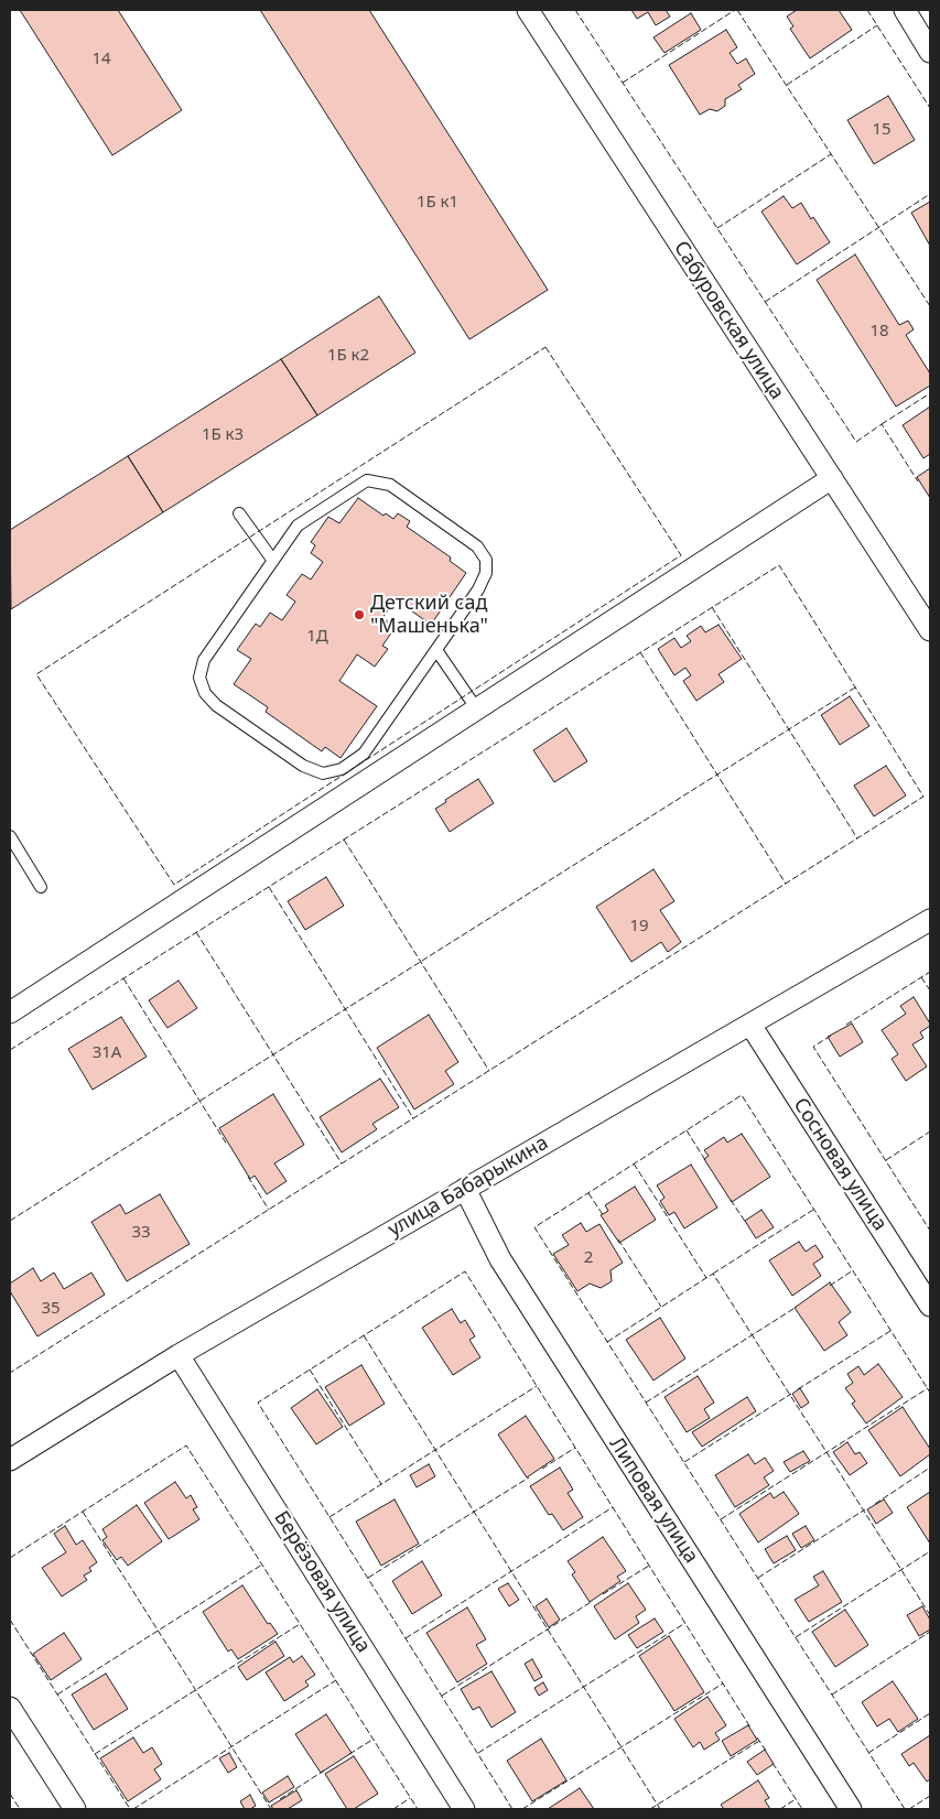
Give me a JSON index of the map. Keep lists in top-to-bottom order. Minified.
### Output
{"streets":{"street":["Сабуровская улица","Сосновая улица","улица Бабарыкина","Липовая улица","Берёзовая улица"]},"crossings":[["Сосновая улица","улица Бабарыкина"],["улица Бабарыкина","Липовая улица"],["улица Бабарыкина","Берёзовая улица"]],"places":["Детский сад \"Машенька\""],"house_numbers":["14","15","1Б к1","18","1Б к2","1Б к3","1Д","19","31А","33","2","35"]}
